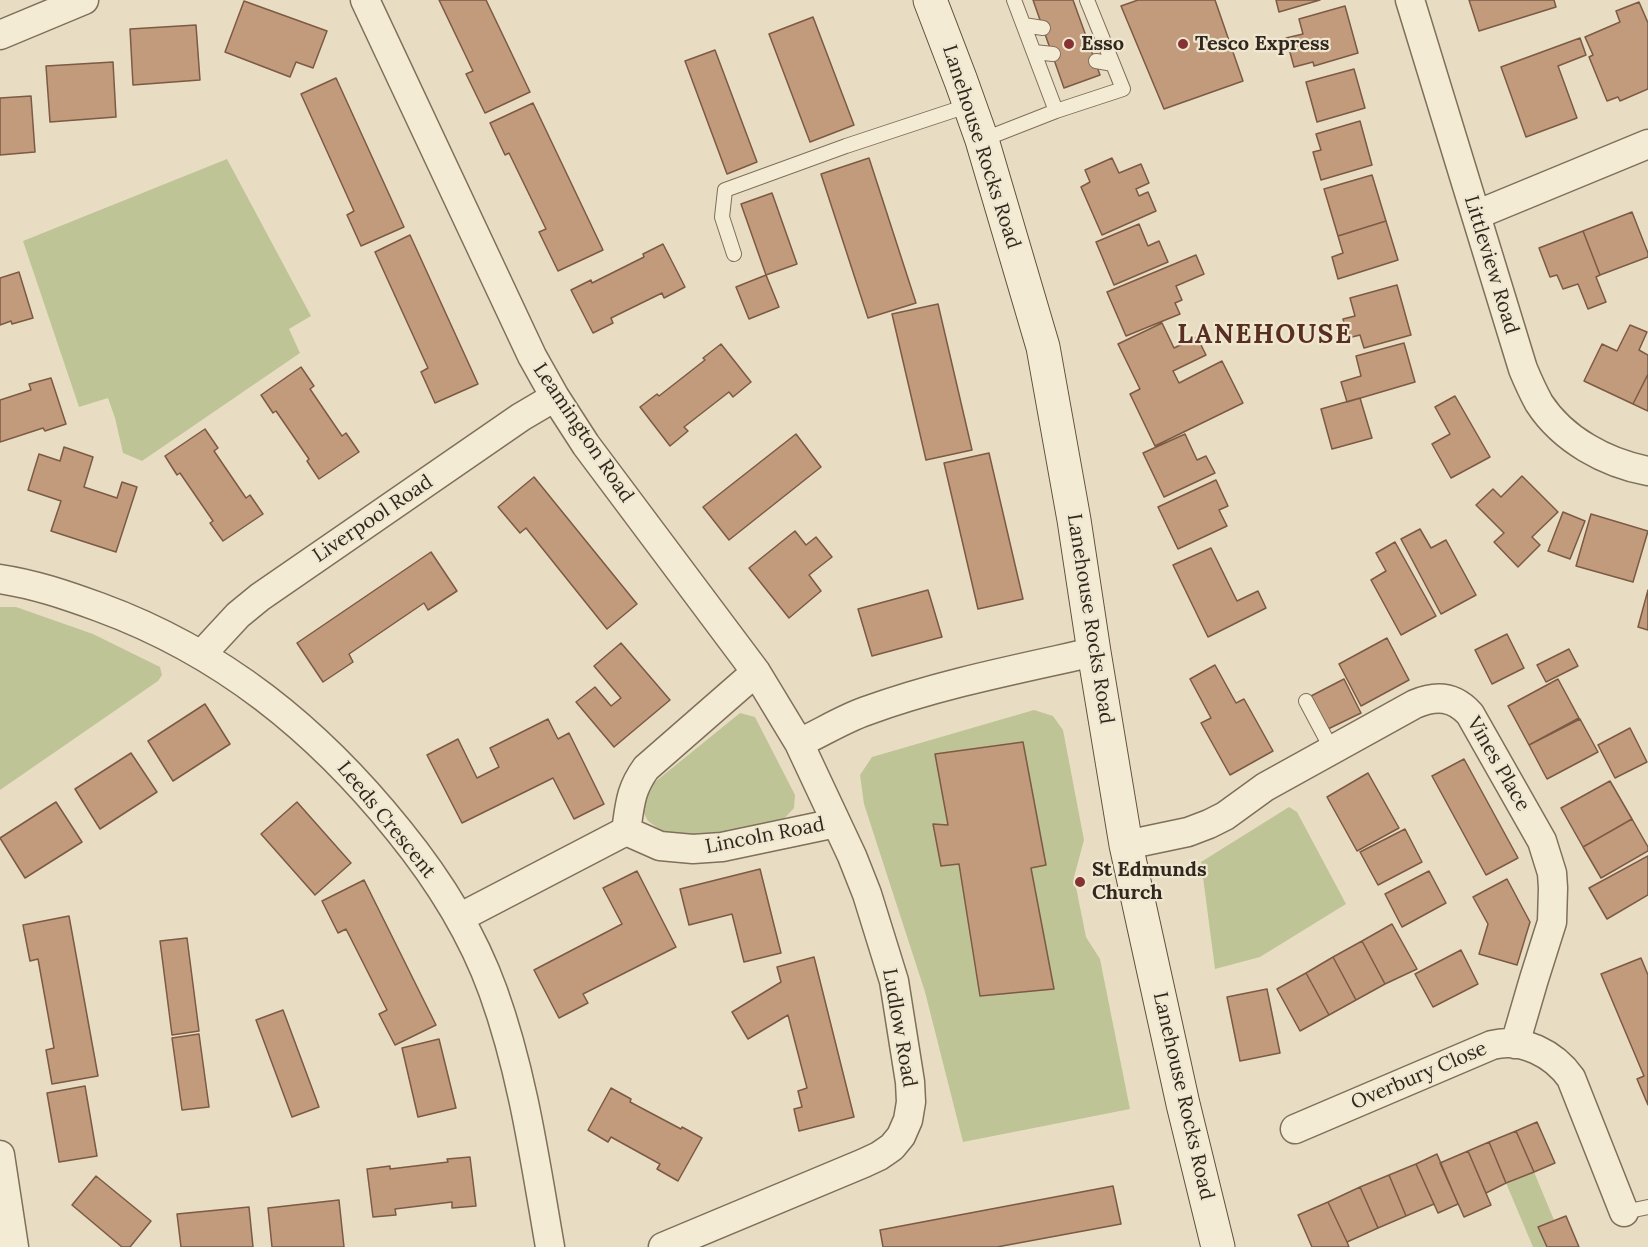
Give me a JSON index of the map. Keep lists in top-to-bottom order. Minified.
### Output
{"streets":{"main road":["Lanehouse Rocks Road"],"street":["Littleview Road","Leamington Road","Liverpool Road","Vines Place","Leeds Crescent","Lincoln Road","Ludlow Road","Overbury Close"]},"crossings":[["Lanehouse Rocks Road","Vines Place"],["Leamington Road","Liverpool Road"],["Leamington Road","Ludlow Road"],["Liverpool Road","Leeds Crescent"],["Vines Place","Overbury Close"],["Lincoln Road","Ludlow Road"]],"districts":["LANEHOUSE"],"places":["Esso","Tesco Express","St Edmunds Church"]}
